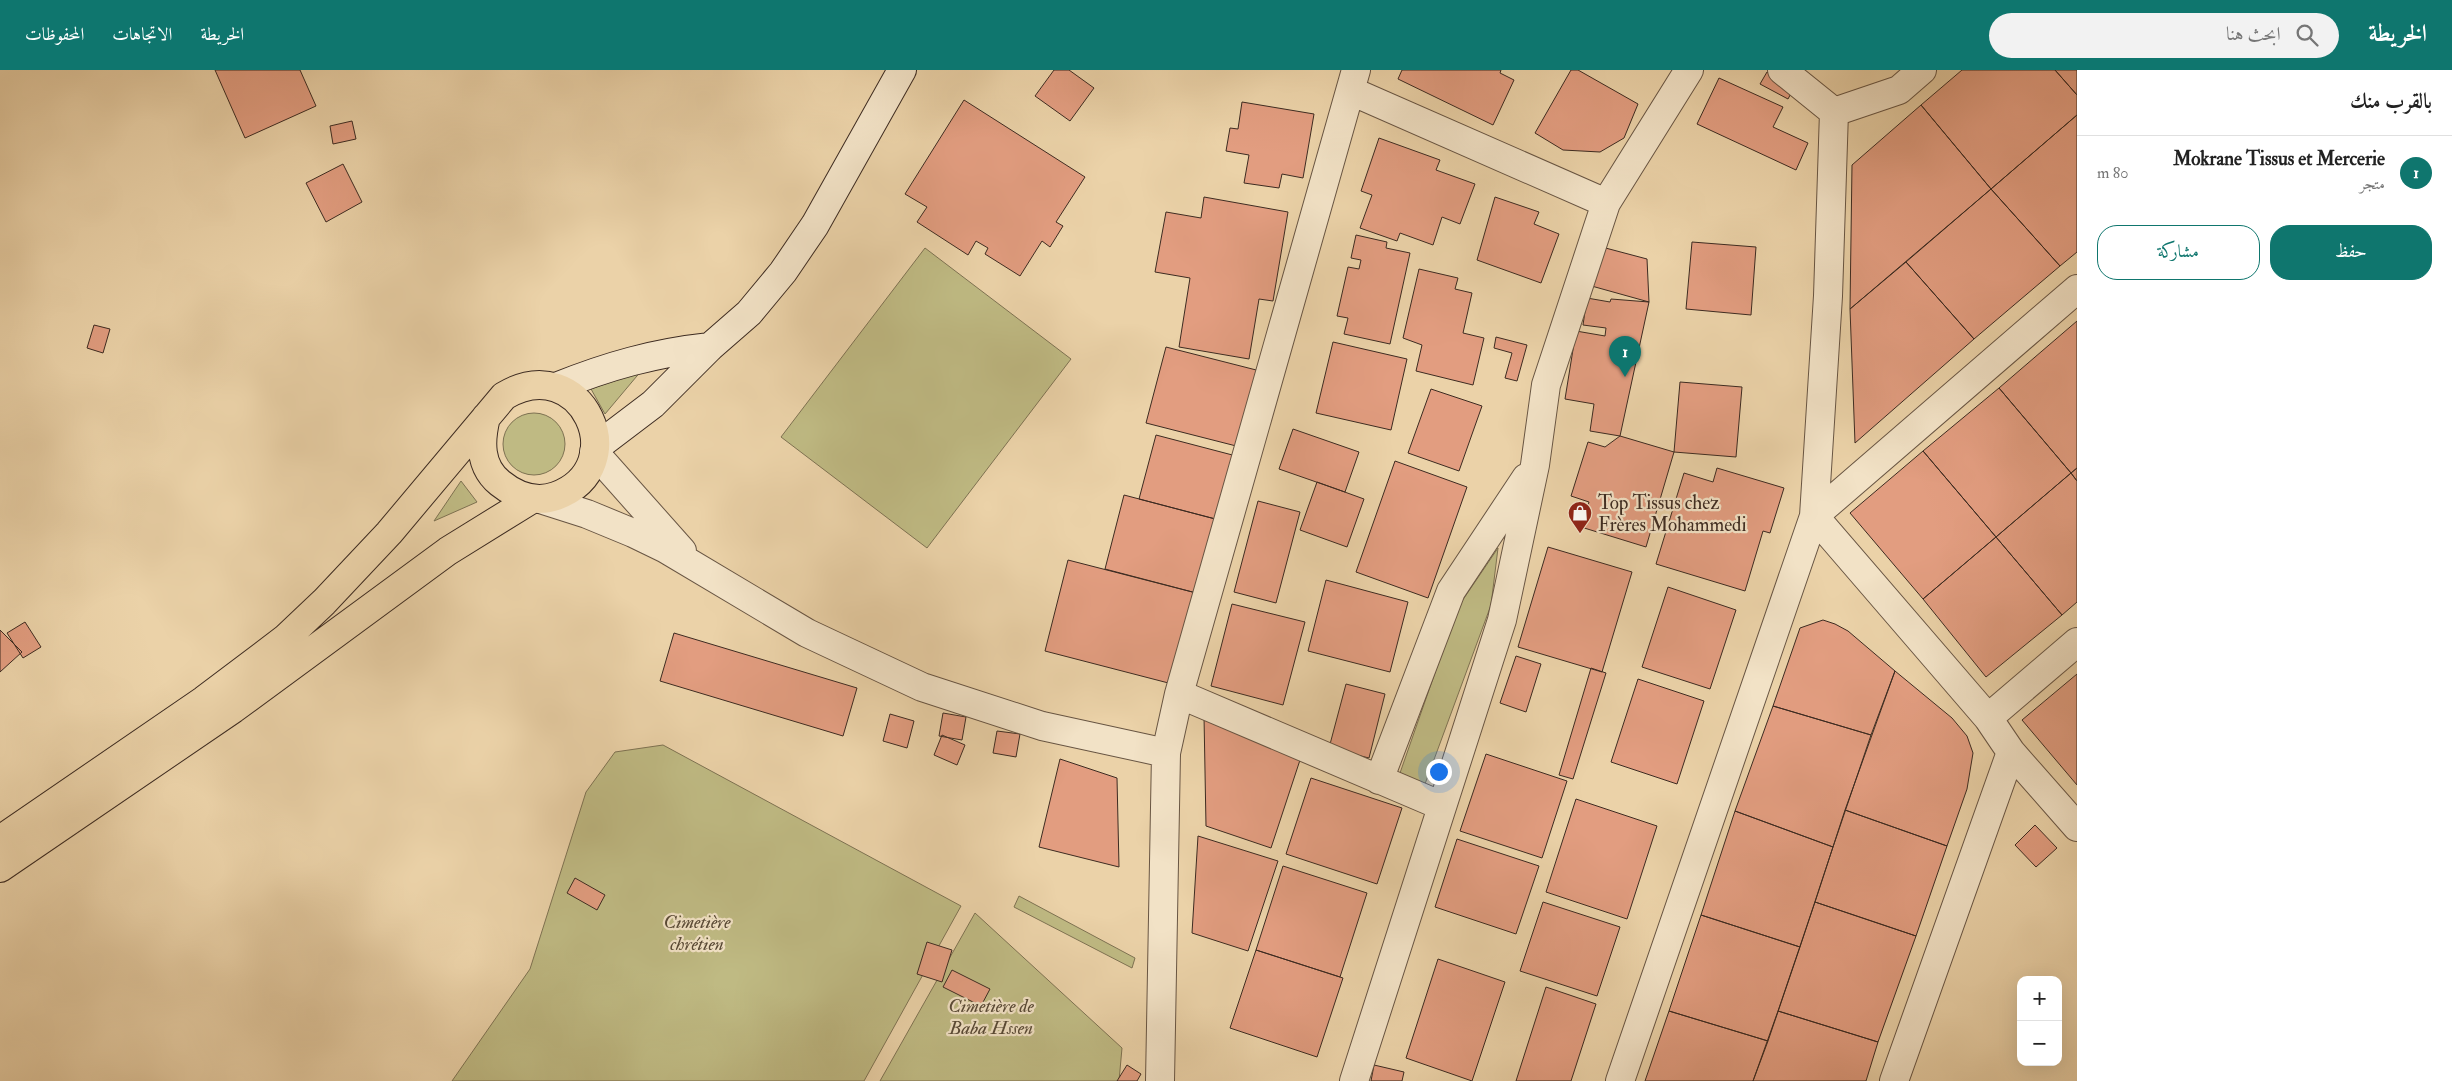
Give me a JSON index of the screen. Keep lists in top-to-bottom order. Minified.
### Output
{"parks":["Cimetière chrétien","Cimetière de Baba Hssen"],"places":{"shop":["Top Tissus chez Frères Mohammedi"]},"page":{"header":"الخريطة","search":"ابحث هنا","nav":["الخريطة","الاتجاهات","المحفوظات"],"heading":"بالقرب منك","list":[{"mark":"1","name":"Mokrane Tissus et Mercerie","note":"متجر","value":"80 m"}],"buttons":["حفظ","مشاركة"],"pins":"1","map_buttons":["+","−"]}}
